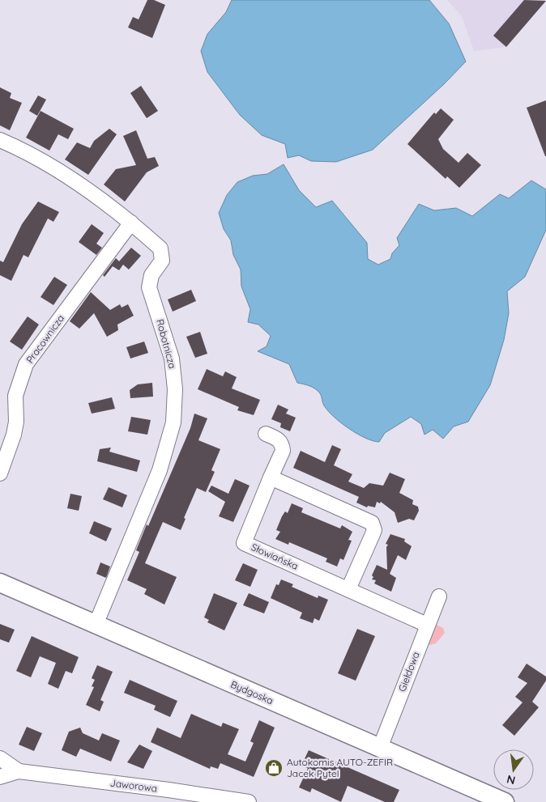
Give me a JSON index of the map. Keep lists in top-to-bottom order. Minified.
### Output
{"streets":{"street":["Pracownicza","Robotnicza","Słowiańska","Giełdowa","Bydgoska","Jaworowa"]},"crossings":[["Pracownicza","Robotnicza"],["Robotnicza","Bydgoska"],["Słowiańska","Giełdowa"],["Giełdowa","Bydgoska"]],"places":{"shop":["Autokomis AUTO-ZEFIR Jacek Pytel"]},"north":"bottom"}
